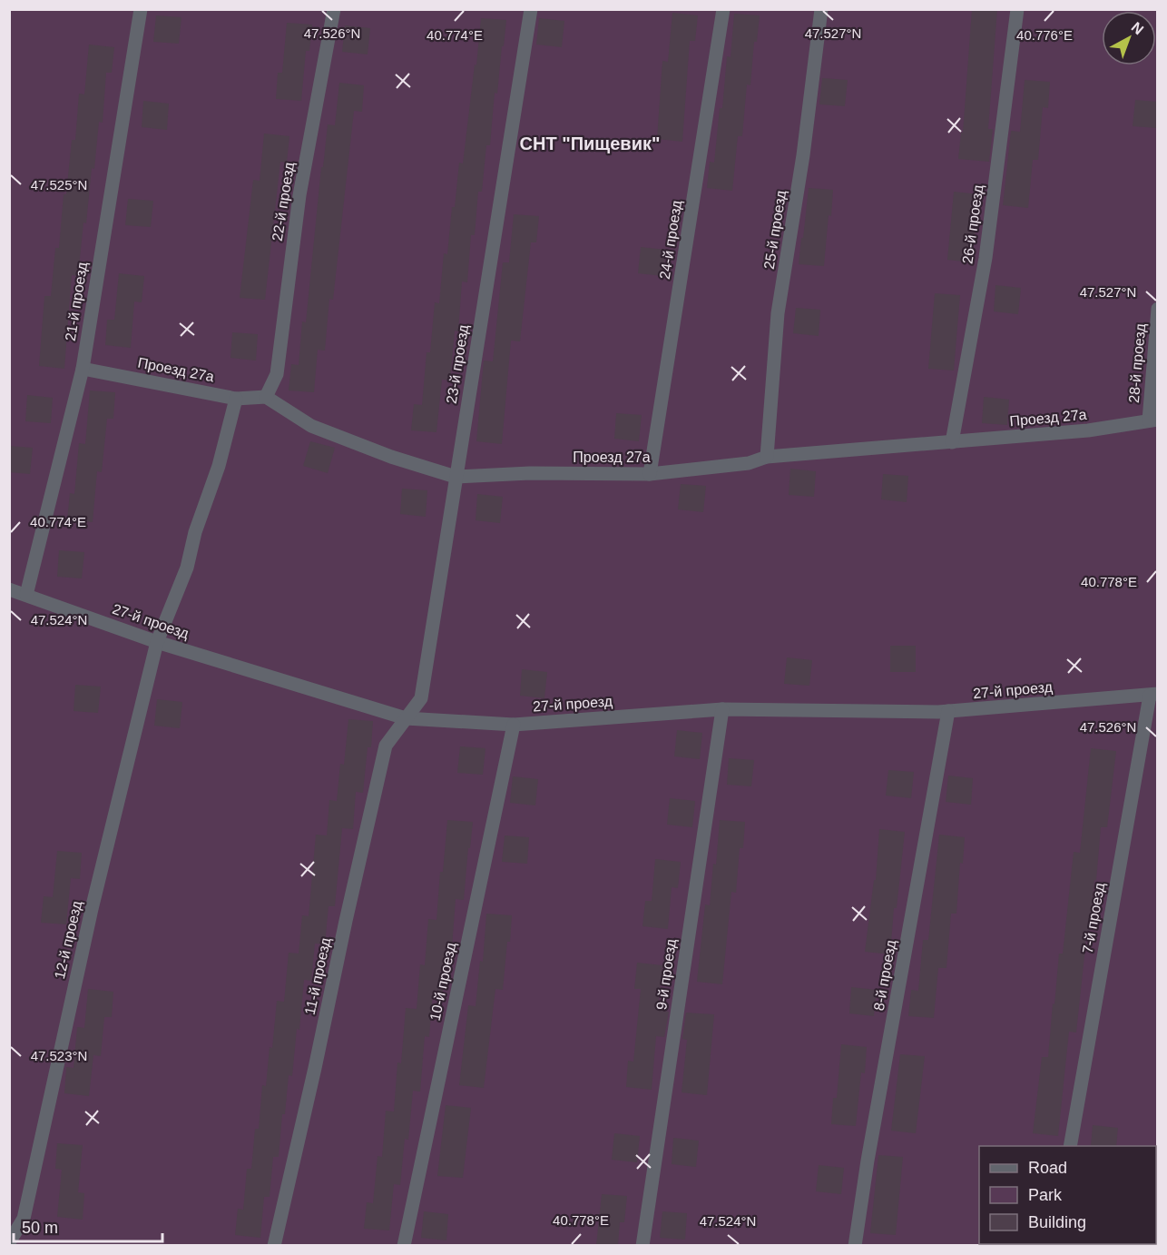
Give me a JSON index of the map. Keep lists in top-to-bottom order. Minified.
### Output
{"streets":{"street":["22-й проезд","26-й проезд","25-й проезд","24-й проезд","21-й проезд","28-й проезд","23-й проезд","Проезд 27а","27-й проезд","7-й проезд","12-й проезд","9-й проезд","8-й проезд","11-й проезд","10-й проезд"]},"crossings":[["22-й проезд","Проезд 27а"],["26-й проезд","Проезд 27а"],["25-й проезд","Проезд 27а"],["24-й проезд","Проезд 27а"],["21-й проезд","Проезд 27а"],["21-й проезд","27-й проезд"],["28-й проезд","Проезд 27а"],["23-й проезд","Проезд 27а"],["23-й проезд","27-й проезд"],["23-й проезд","11-й проезд"],["27-й проезд","7-й проезд"],["27-й проезд","12-й проезд"],["27-й проезд","9-й проезд"],["27-й проезд","8-й проезд"],["27-й проезд","11-й проезд"],["27-й проезд","10-й проезд"]],"districts":["СНТ \"Пищевик\""],"legend":["Road","Park","Building"],"scale_bar":"50 m","north":"top right","coordinates":["47.526°N","47.527°N","40.774°E","40.776°E","47.525°N","40.778°E","47.524°N","47.523°N"]}
